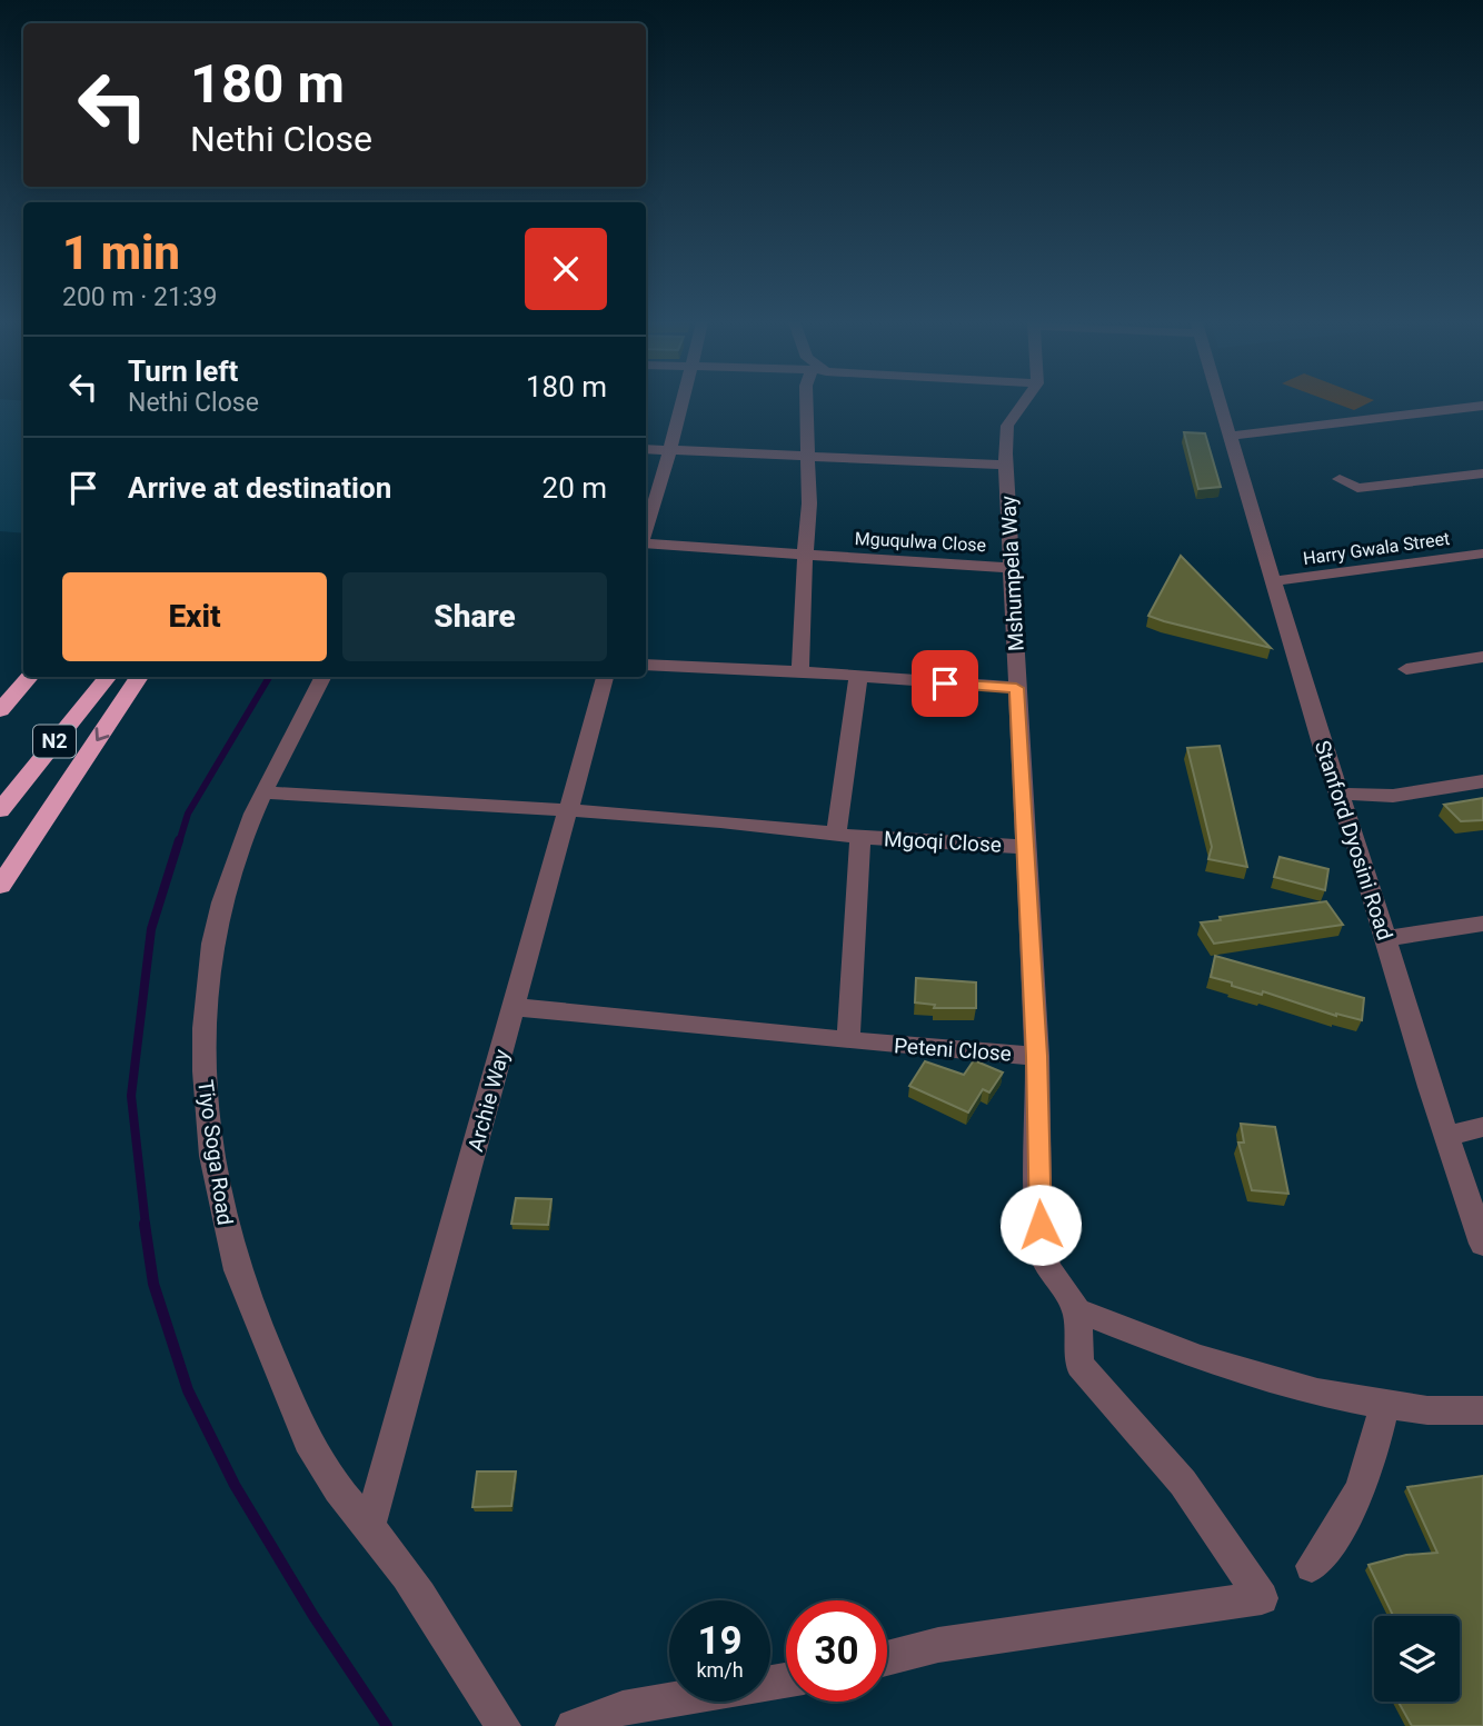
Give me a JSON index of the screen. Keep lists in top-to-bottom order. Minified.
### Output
{"streets":{"highway":["N2"],"street":["Mguqulwa Close","Harry Gwala Street","Mshumpela Way","Stanford Dyosini Road","Mgoqi Close","Peteni Close","Archie Way","Tiyo Soga Road"]},"crossings":[["Mguqulwa Close","Mshumpela Way"],["Harry Gwala Street","Stanford Dyosini Road"],["Mshumpela Way","Mgoqi Close"],["Mshumpela Way","Peteni Close"],["Mgoqi Close","Archie Way"],["Mgoqi Close","Tiyo Soga Road"],["Peteni Close","Archie Way"],["Archie Way","Tiyo Soga Road"]],"page":{"turn":["180 m","Nethi Close"],"heading":["1 min","200 m · 21:39"],"list":[{"name":"Turn left","note":"Nethi Close","value":"180 m"},{"name":"Arrive at destination","value":"20 m"}],"buttons":["Exit","Share"],"speed":"19 km/h","limit":"30"}}
